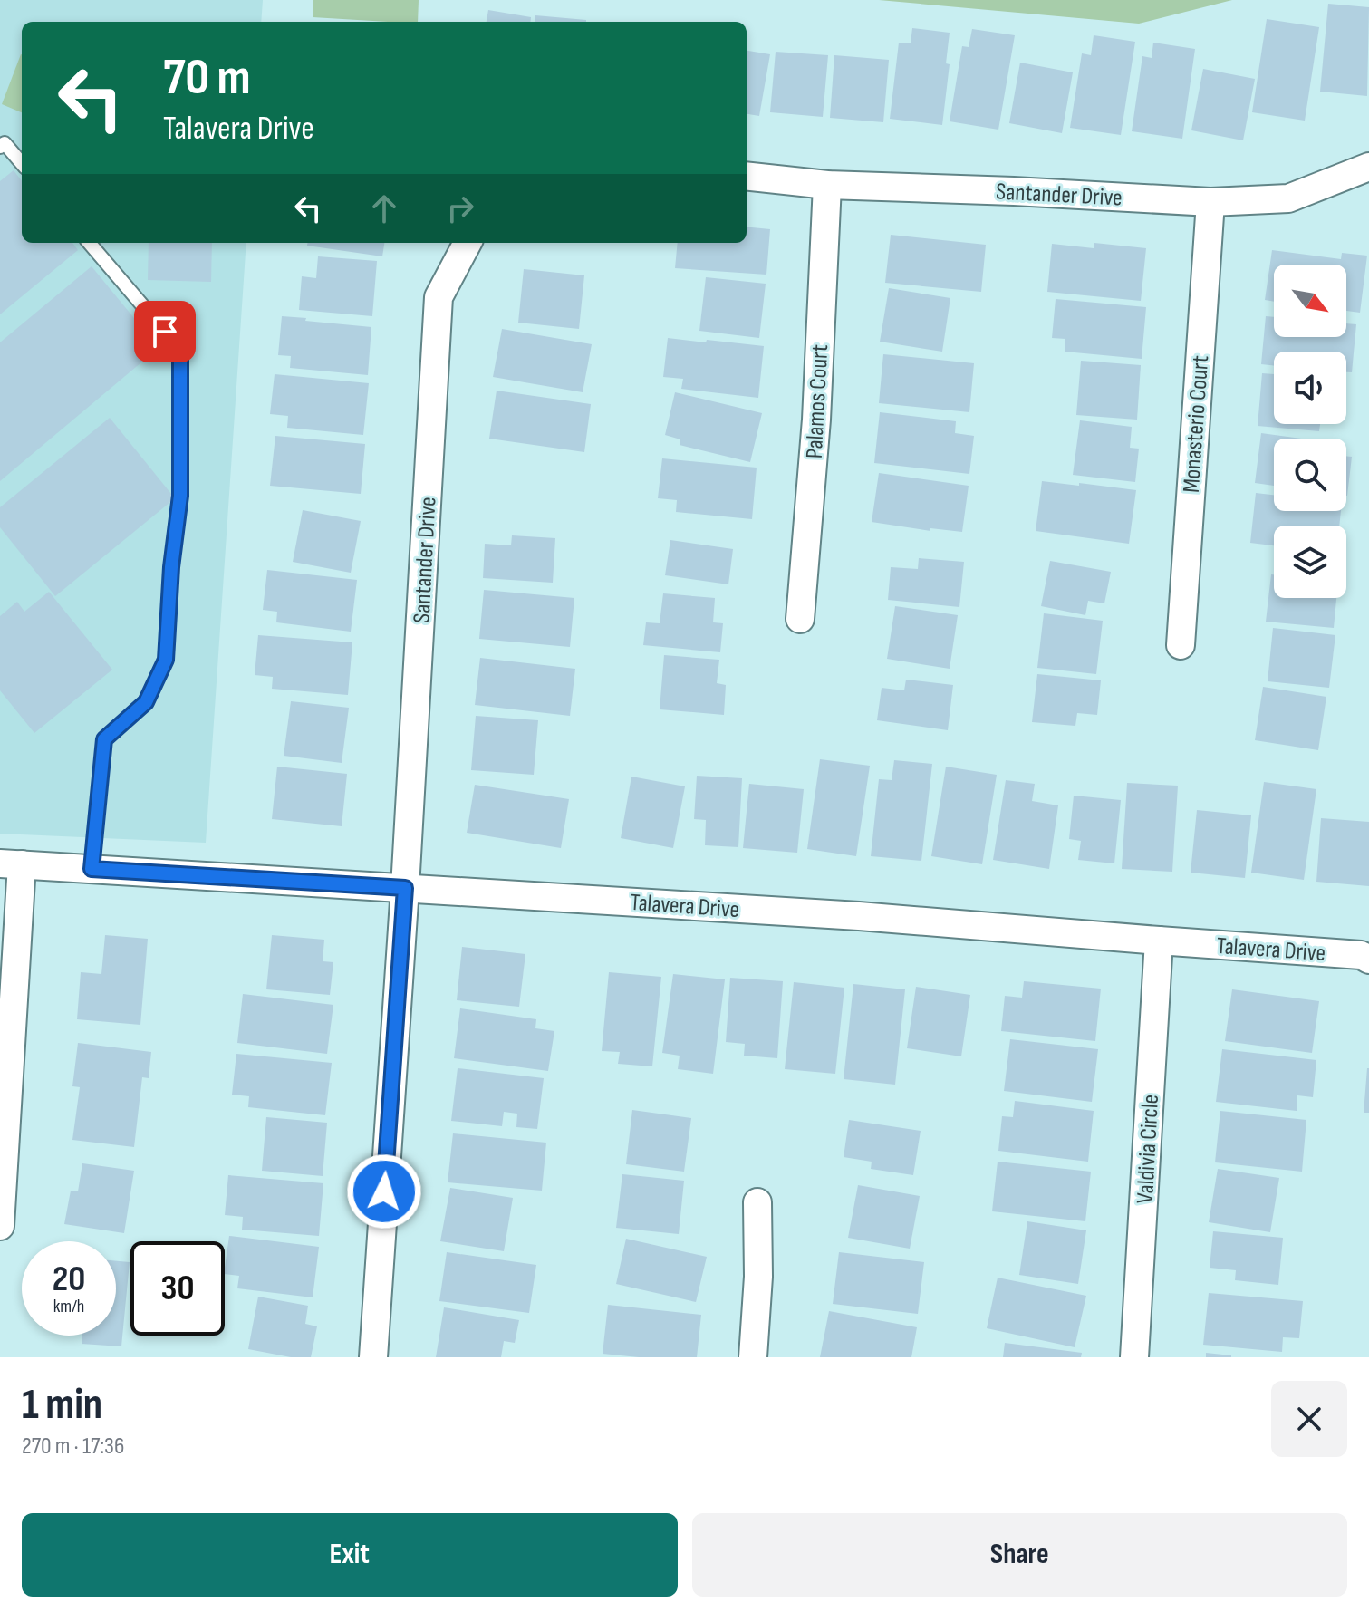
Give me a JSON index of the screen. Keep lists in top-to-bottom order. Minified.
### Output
{"streets":{"street":["Santander Drive","Palamos Court","Monasterio Court","Talavera Drive","Valdivia Circle"]},"crossings":[["Santander Drive","Palamos Court"],["Santander Drive","Monasterio Court"],["Santander Drive","Talavera Drive"],["Talavera Drive","Valdivia Circle"]],"north":"bottom right","page":{"turn":["70 m","Talavera Drive"],"speed":"20 km/h","limit":"30","heading":["1 min","270 m · 17:36"],"buttons":["Exit","Share"]}}
